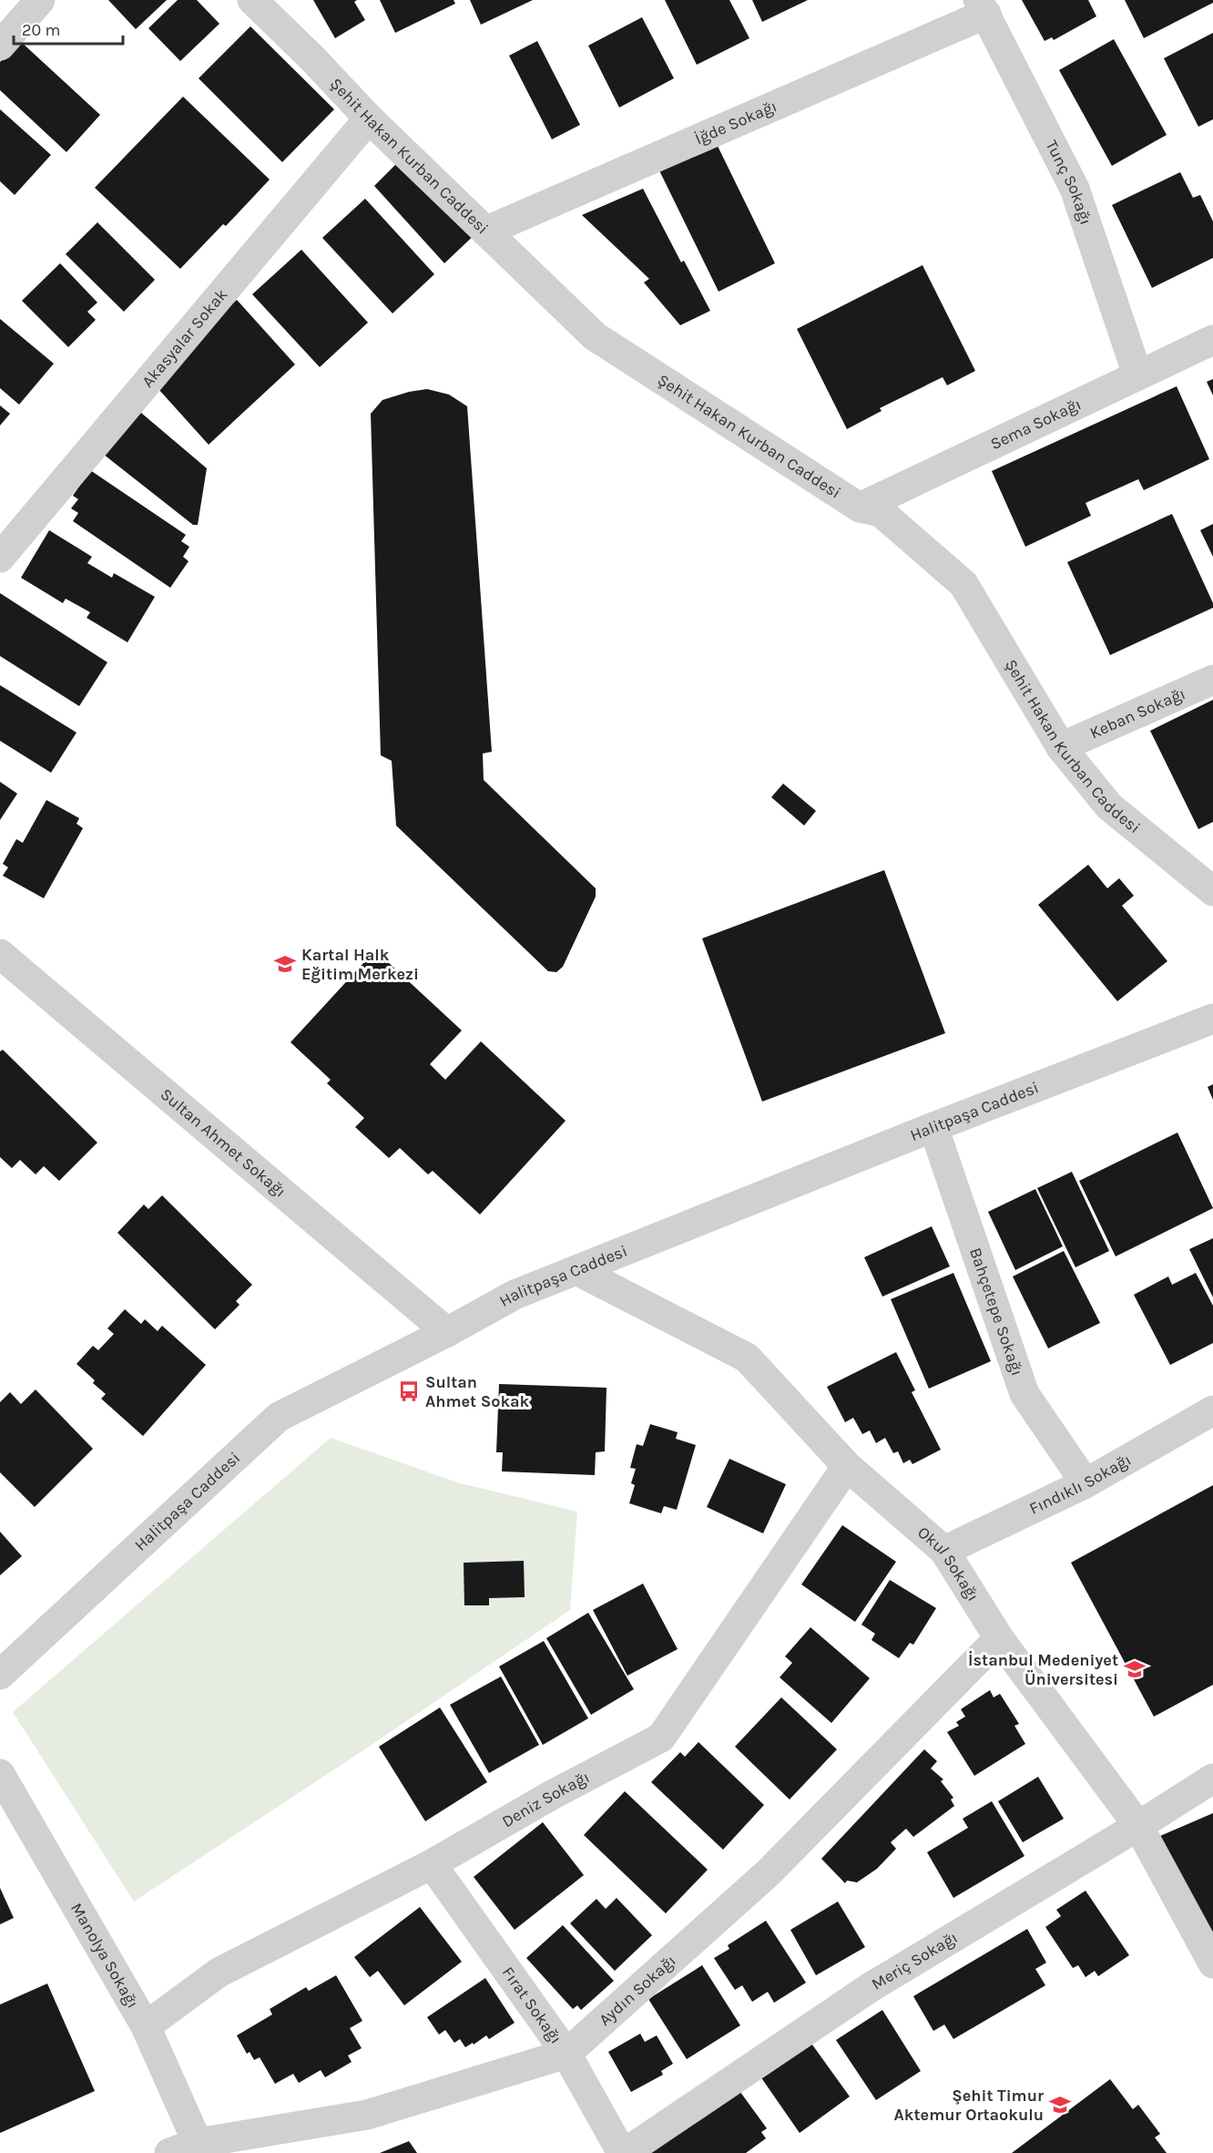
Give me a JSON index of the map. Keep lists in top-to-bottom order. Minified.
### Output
{"streets":{"street":["İğde Sokağı","Şehit Hakan Kurban Caddesi","Tunç Sokağı","Akasyalar Sokak","Sema Sokağı","Keban Sokağı","Halitpaşa Caddesi","Sultan Ahmet Sokağı","Bahçetepe Sokağı","Fındıklı Sokağı","Okul Sokağı","Deniz Sokağı","Manolya Sokağı","Meriç Sokağı","Aydın Sokağı","Fırat Sokağı"]},"crossings":[["İğde Sokağı","Şehit Hakan Kurban Caddesi"],["İğde Sokağı","Tunç Sokağı"],["Şehit Hakan Kurban Caddesi","Akasyalar Sokak"],["Şehit Hakan Kurban Caddesi","Sema Sokağı"],["Şehit Hakan Kurban Caddesi","Keban Sokağı"],["Tunç Sokağı","Sema Sokağı"],["Halitpaşa Caddesi","Sultan Ahmet Sokağı"],["Halitpaşa Caddesi","Bahçetepe Sokağı"],["Halitpaşa Caddesi","Okul Sokağı"],["Bahçetepe Sokağı","Fındıklı Sokağı"],["Fındıklı Sokağı","Okul Sokağı"],["Okul Sokağı","Deniz Sokağı"],["Okul Sokağı","Meriç Sokağı"],["Okul Sokağı","Aydın Sokağı"],["Deniz Sokağı","Manolya Sokağı"],["Deniz Sokağı","Fırat Sokağı"],["Manolya Sokağı","Aydın Sokağı"],["Meriç Sokağı","Fırat Sokağı"],["Aydın Sokağı","Fırat Sokağı"]],"places":{"school or university":["Kartal Halk Eğitim Merkezi","İstanbul Medeniyet Üniversitesi","Şehit Timur Aktemur Ortaokulu"],"bus stop":["Sultan Ahmet Sokak"]},"scale_bar":"20 m"}
